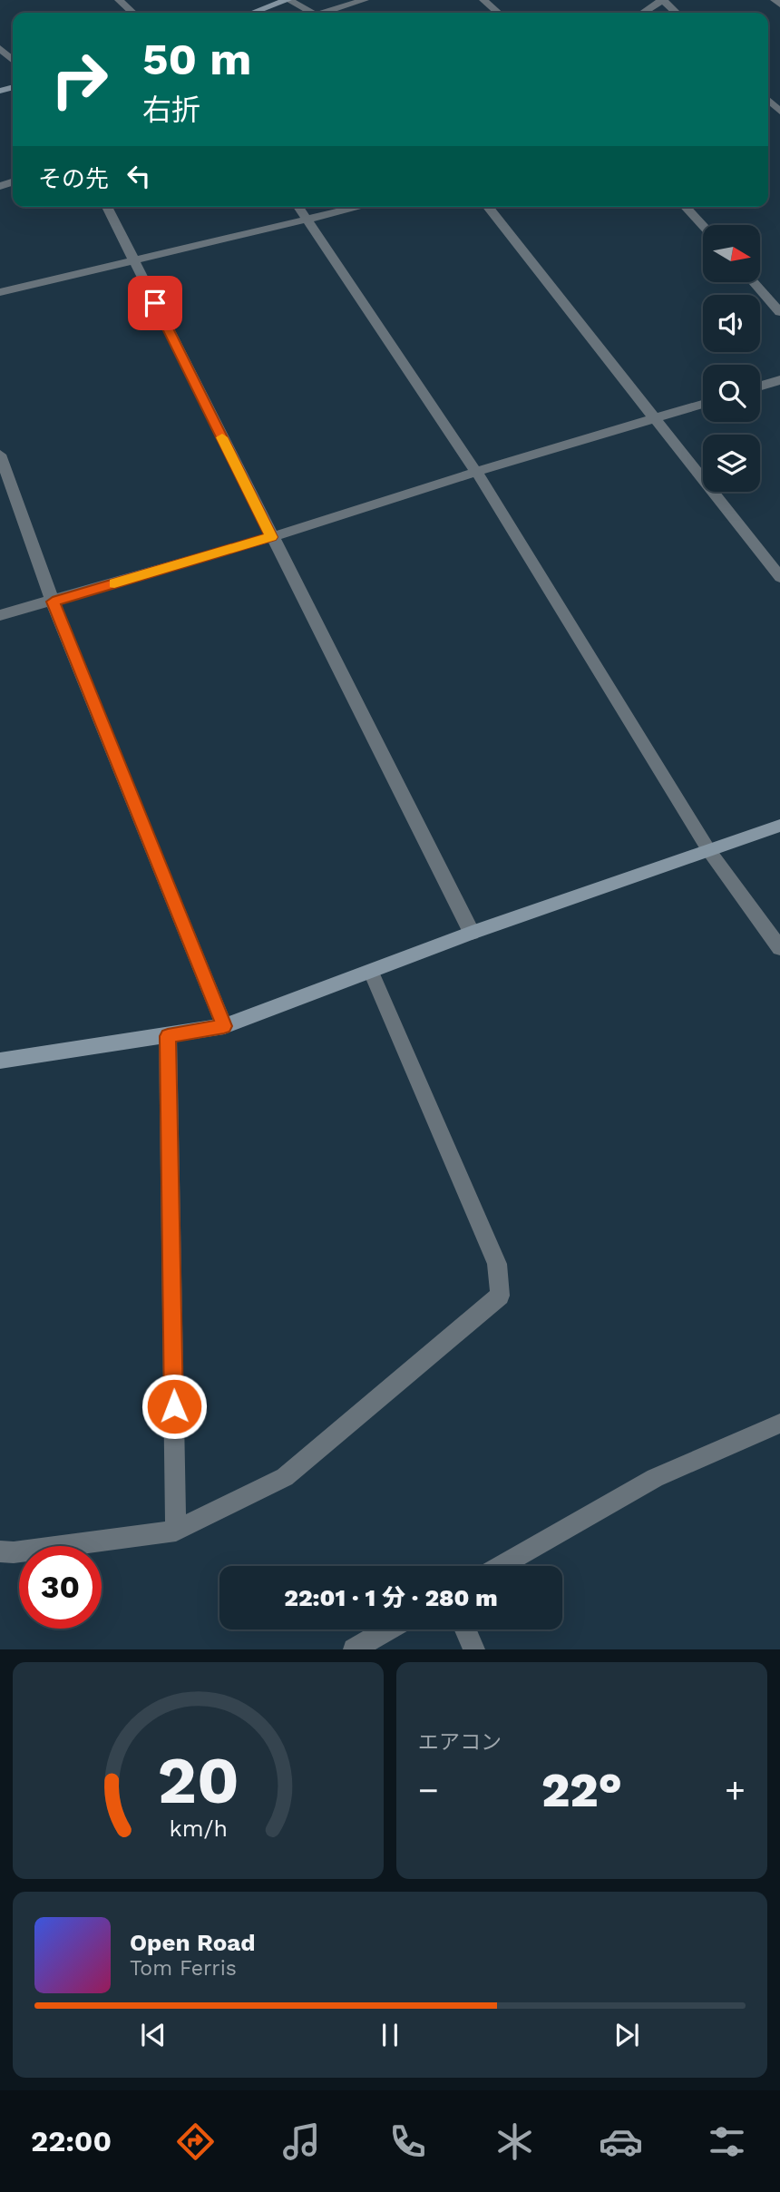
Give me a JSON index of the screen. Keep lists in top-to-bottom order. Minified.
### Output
{"north":"right","page":{"turn":["50 m","右折"],"then":"その先","limit":"30","trip":"22:01 · 1 分 · 280 m","tile":"エアコン","heat":["−","22°","+"],"song":["Open Road","Tom Ferris"],"tabs":"22:00","gauge":["20","km/h"]}}
